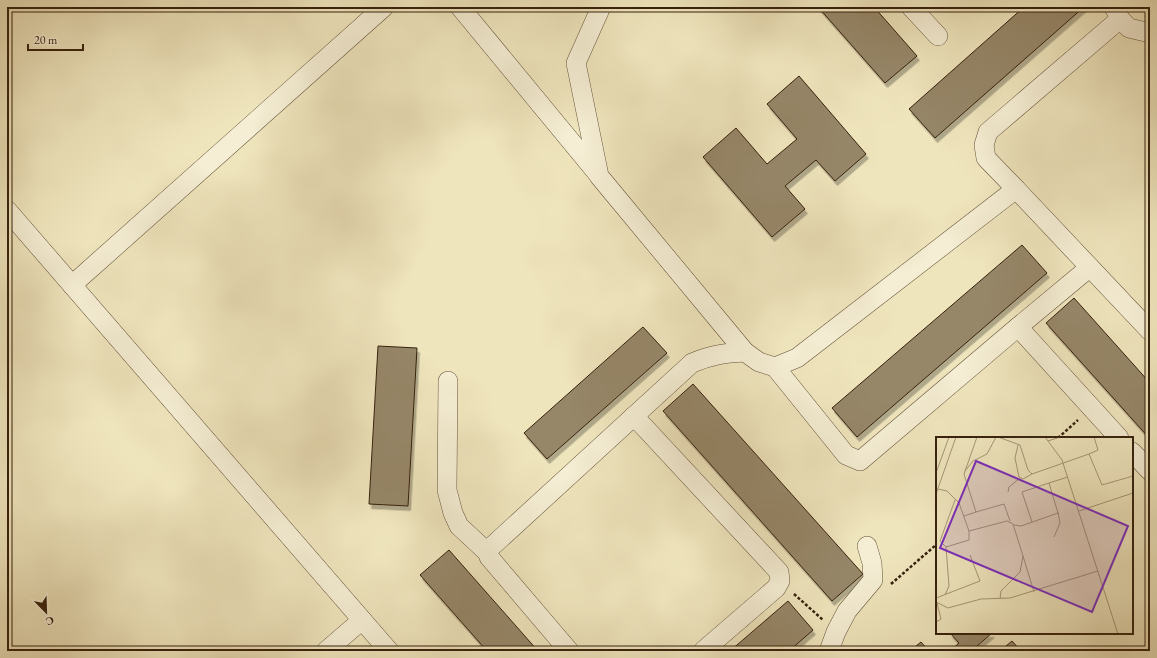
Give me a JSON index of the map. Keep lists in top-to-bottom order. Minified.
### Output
{"scale_bar":"20 m","north":"bottom right"}
